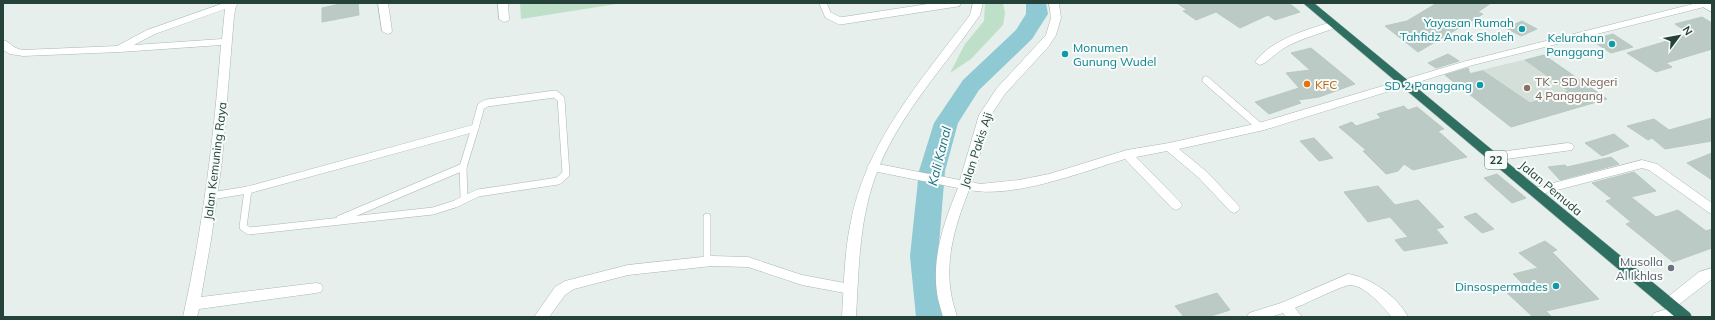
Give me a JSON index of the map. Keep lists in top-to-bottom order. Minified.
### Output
{"streets":{"highway":["22","Jalan Pemuda"],"street":["Jalan Pakis Aji","Jalan Kemuning Raya"]},"water":["Kali Kanal"],"places":["Yayasan Rumah Tahfidz Anak Sholeh","Kelurahan Panggang","Monumen Gunung Wudel","KFC","SD 2 Panggang","TK - SD Negeri 4 Panggang","Musolla Al Ikhlas","Dinsospermades"],"north":"top right"}
